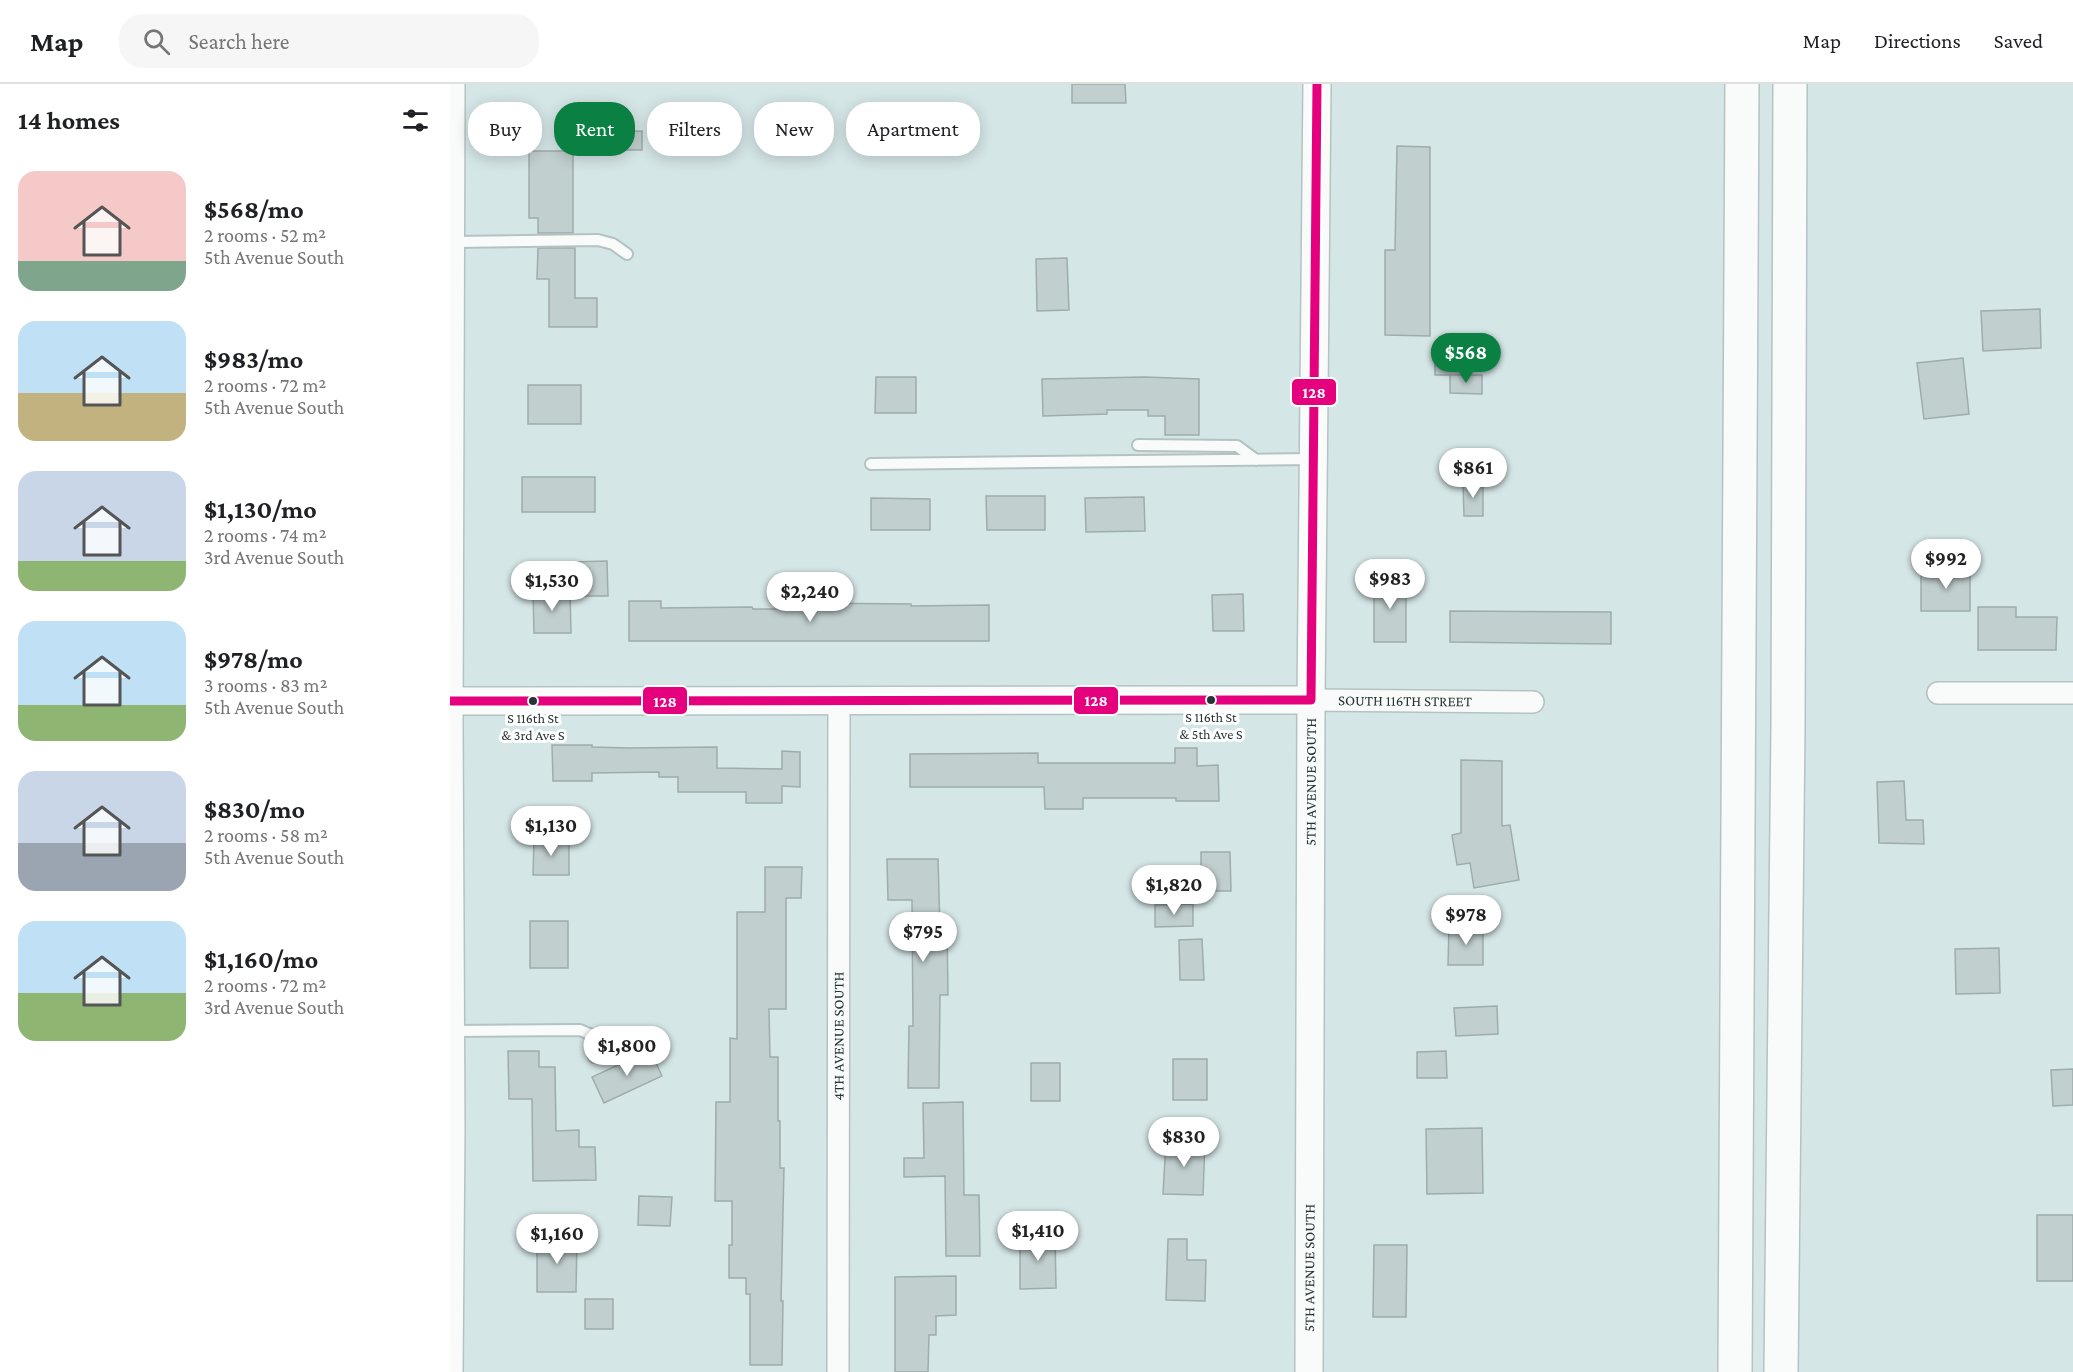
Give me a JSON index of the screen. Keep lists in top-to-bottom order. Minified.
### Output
{"streets":{"street":["SOUTH 116TH STREET","5TH AVENUE SOUTH","4TH AVENUE SOUTH"]},"crossings":[["SOUTH 116TH STREET","5TH AVENUE SOUTH"],["SOUTH 116TH STREET","4TH AVENUE SOUTH"]],"places":["S 116th St & 5th Ave S","S 116th St & 3rd Ave S"],"lines":["transit line 128"],"page":{"header":"Map","search":"Search here","nav":["Map","Directions","Saved"],"heading":"14 homes","chip":["Buy","Rent","Filters","New","Apartment"],"list":[{"name":"$568/mo","note":"2 rooms · 52 m² · 5th Avenue South"},{"name":"$983/mo","note":"2 rooms · 72 m² · 5th Avenue South"},{"name":"$1,130/mo","note":"2 rooms · 74 m² · 3rd Avenue South"},{"name":"$978/mo","note":"3 rooms · 83 m² · 5th Avenue South"},{"name":"$830/mo","note":"2 rooms · 58 m² · 5th Avenue South"},{"name":"$1,160/mo","note":"2 rooms · 72 m² · 3rd Avenue South"}],"price":["$568","$861","$992","$983","$1,530","$2,240","$1,130","$1,820","$978","$795","$1,800","$830","$1,410","$1,160"]}}
